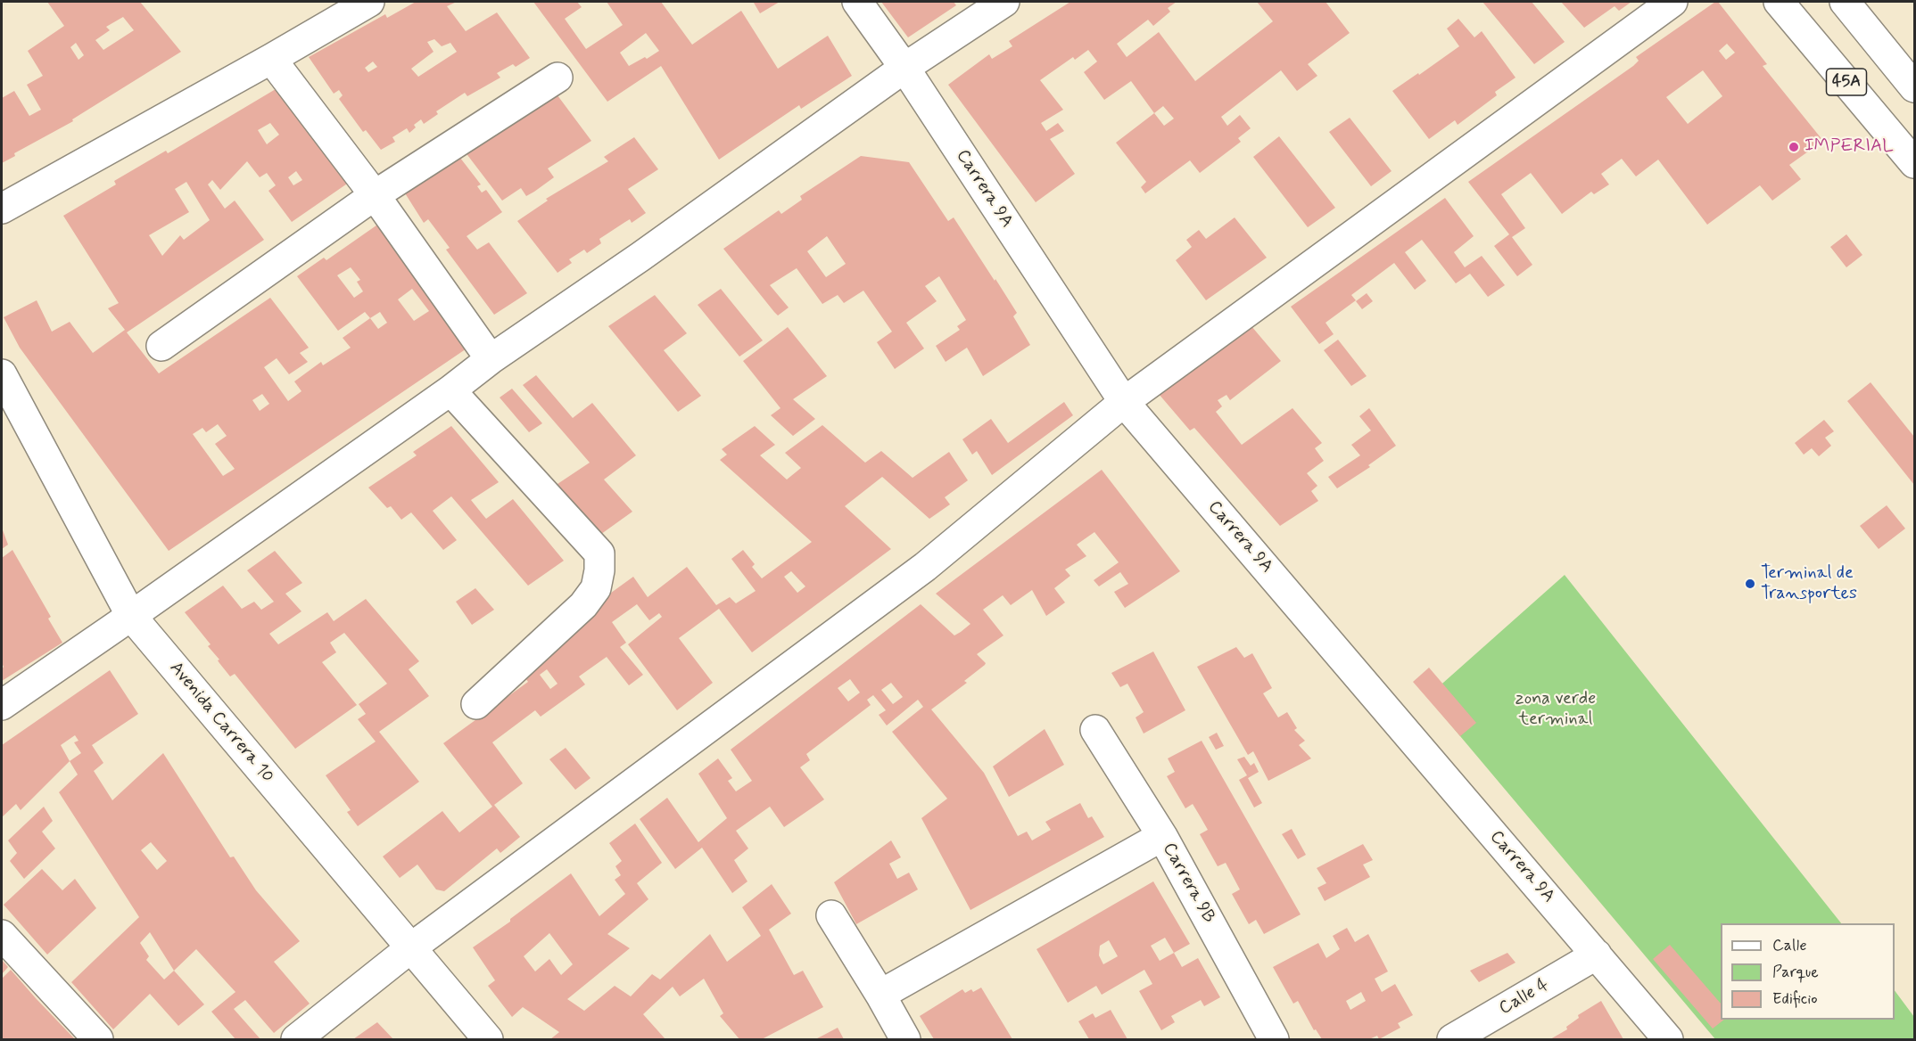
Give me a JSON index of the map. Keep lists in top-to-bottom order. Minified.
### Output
{"streets":{"street":["45A","Carrera 9A","Avenida Carrera 10","Carrera 9B","Calle 4"]},"crossings":[["Carrera 9A","Calle 4"]],"parks":["zona verde terminal"],"places":["IMPERIAL","Terminal de Transportes"],"legend":["Calle","Parque","Edificio"]}
